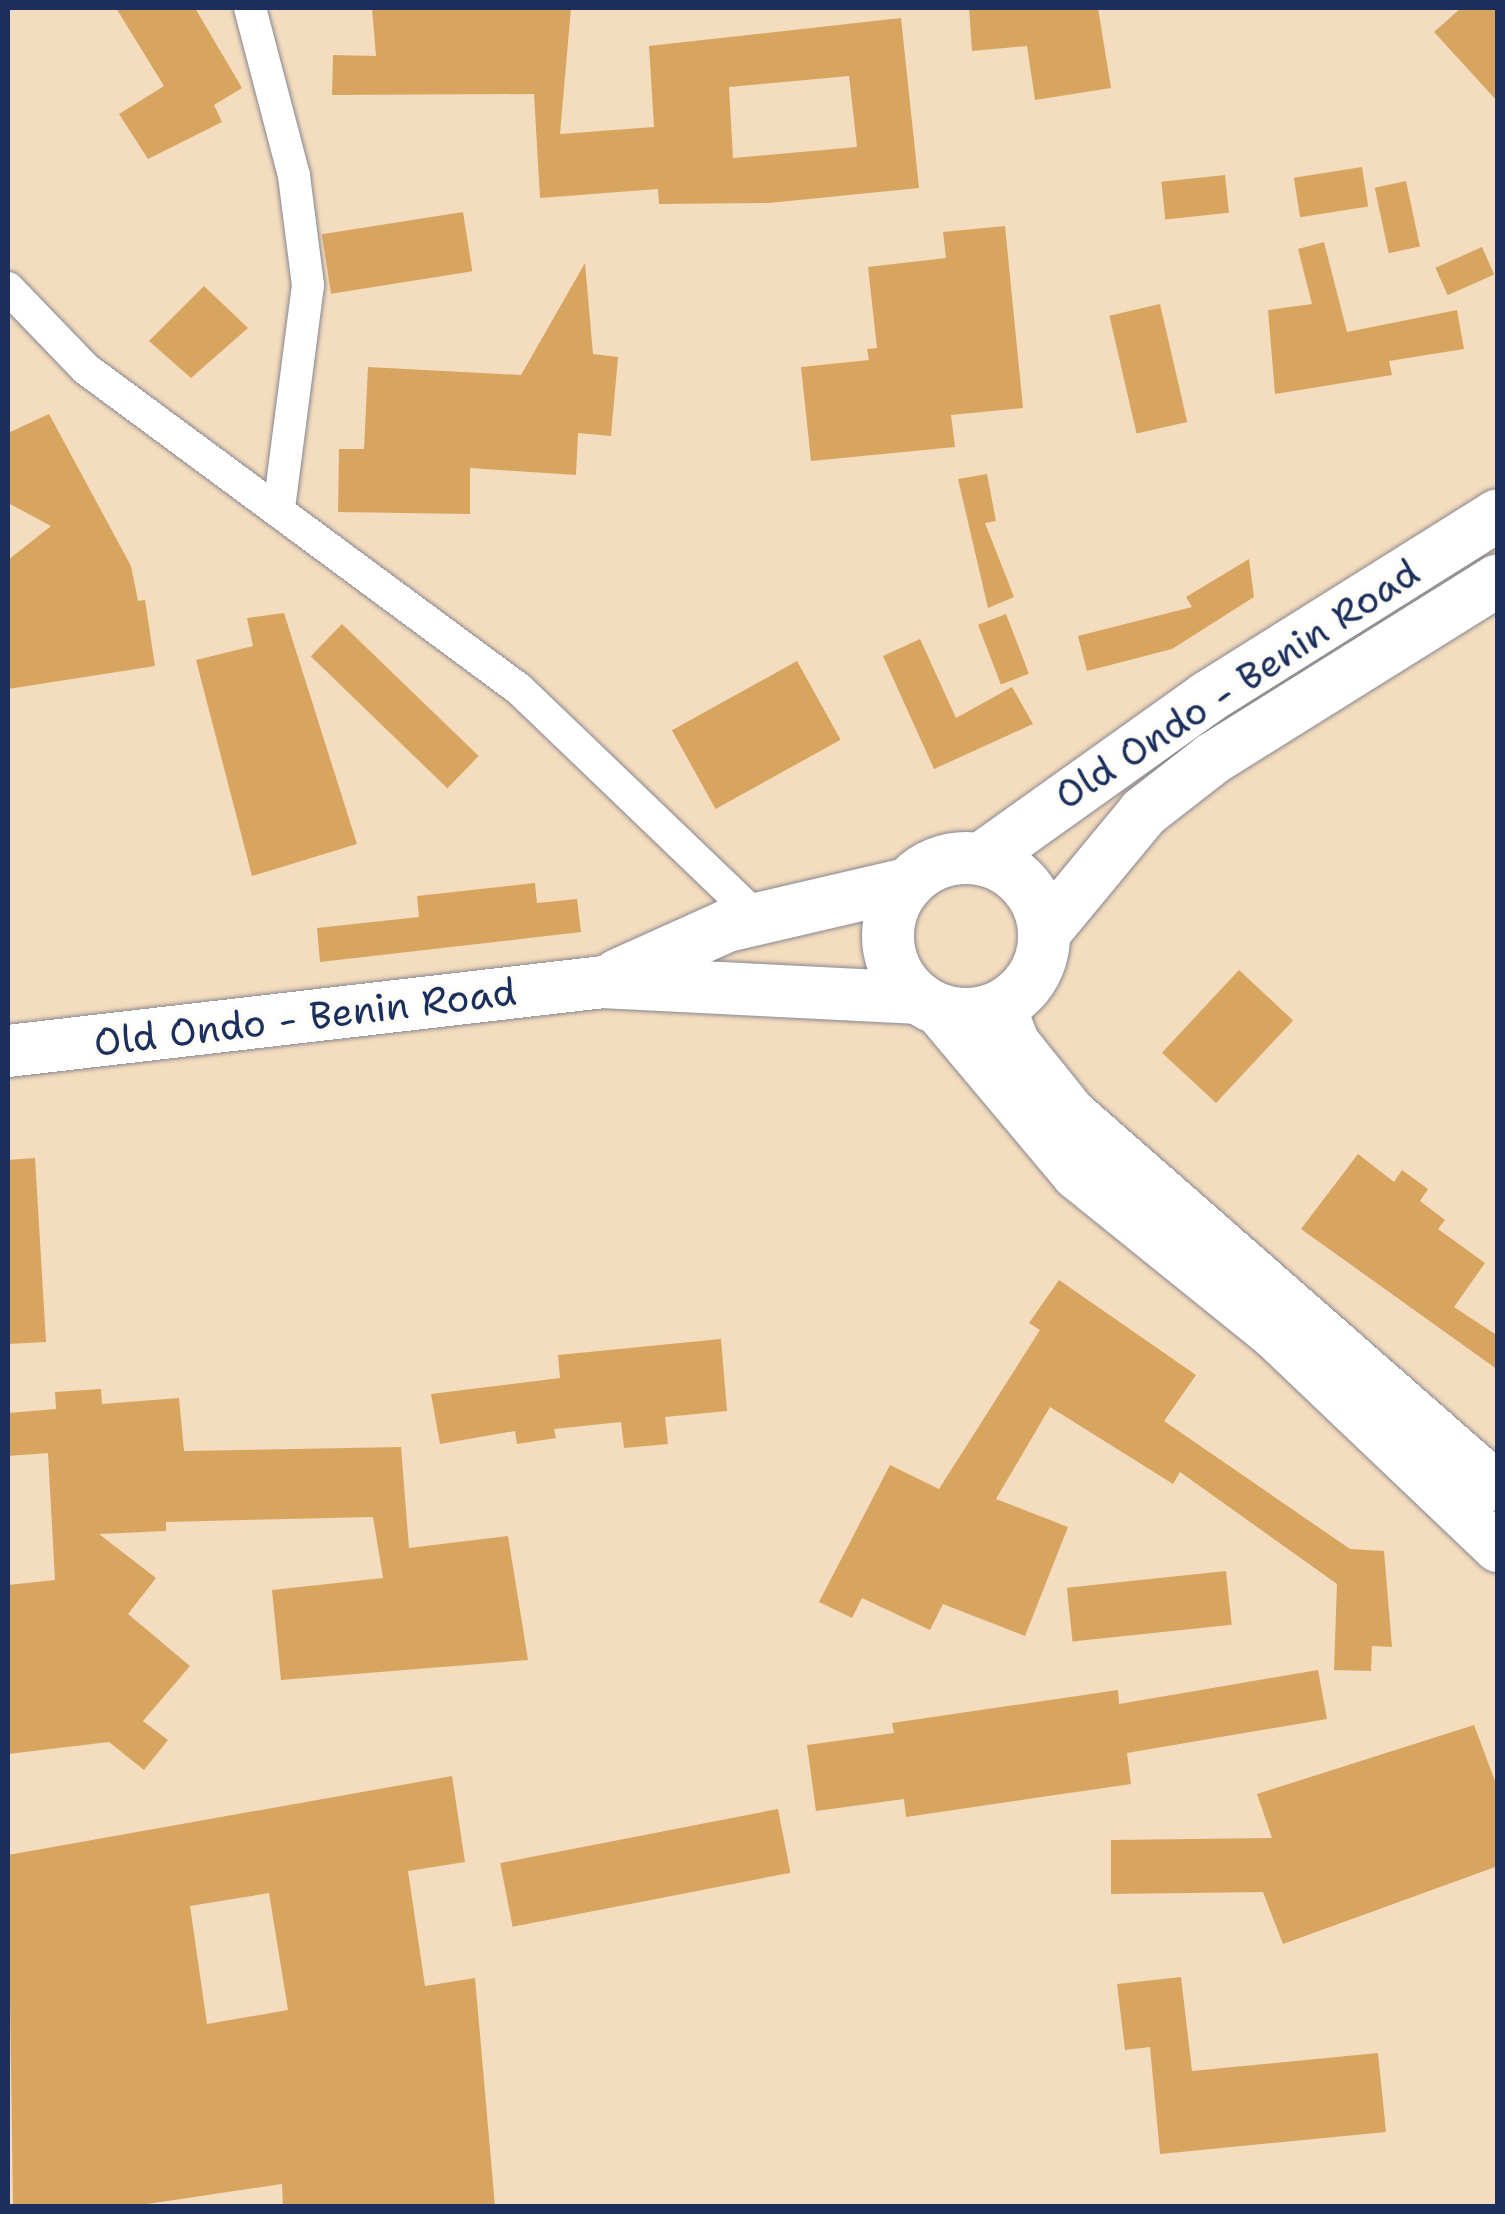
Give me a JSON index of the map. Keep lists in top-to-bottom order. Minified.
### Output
{"streets":{"main road":["Old Ondo - Benin Road"]}}
